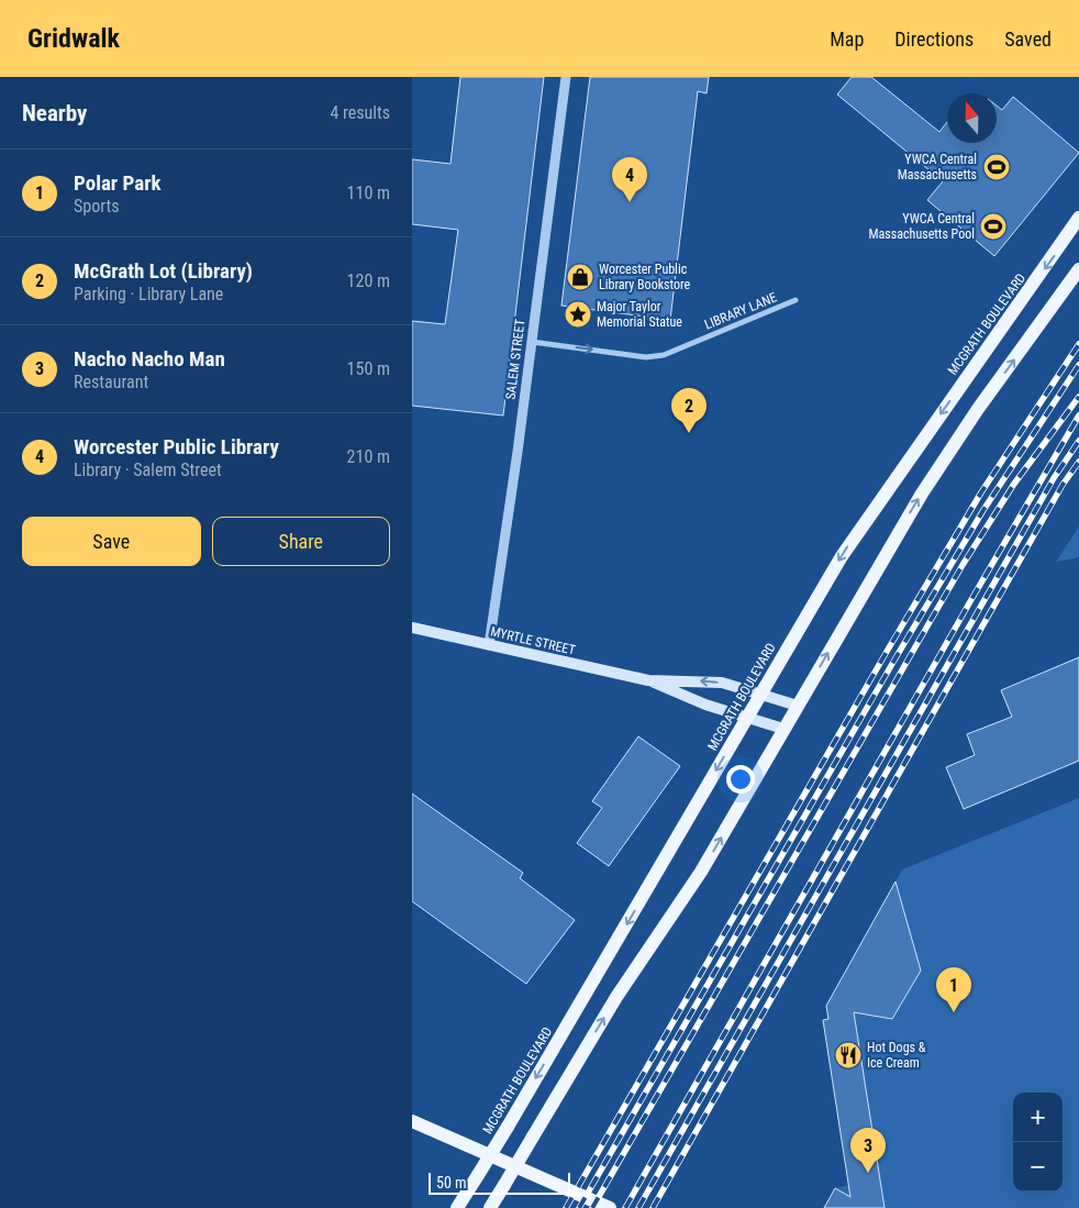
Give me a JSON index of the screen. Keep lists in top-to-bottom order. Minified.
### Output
{"streets":{"main road":["MCGRATH BOULEVARD","MYRTLE STREET"],"street":["LIBRARY LANE","SALEM STREET"]},"crossings":[["LIBRARY LANE","SALEM STREET"],["MCGRATH BOULEVARD","MYRTLE STREET"],["SALEM STREET","MYRTLE STREET"]],"one_way":["LIBRARY LANE"],"places":{"sports":["YWCA Central Massachusetts","YWCA Central Massachusetts Pool"],"shop":["Worcester Public Library Bookstore"],"place":["Major Taylor Memorial Statue"],"restaurant":["Hot Dogs & Ice Cream"]},"scale_bar":"50 m","north":"top","page":{"header":"Gridwalk","nav":["Map","Directions","Saved"],"heading":["Nearby","4 results"],"list":[{"mark":"1","name":"Polar Park","note":"Sports","value":"110 m"},{"mark":"2","name":"McGrath Lot (Library)","note":"Parking · Library Lane","value":"120 m"},{"mark":"3","name":"Nacho Nacho Man","note":"Restaurant","value":"150 m"},{"mark":"4","name":"Worcester Public Library","note":"Library · Salem Street","value":"210 m"}],"pins":["4","2","1","3"],"buttons":["Save","Share"],"map_buttons":["+","−"],"scale":"50 m"}}
